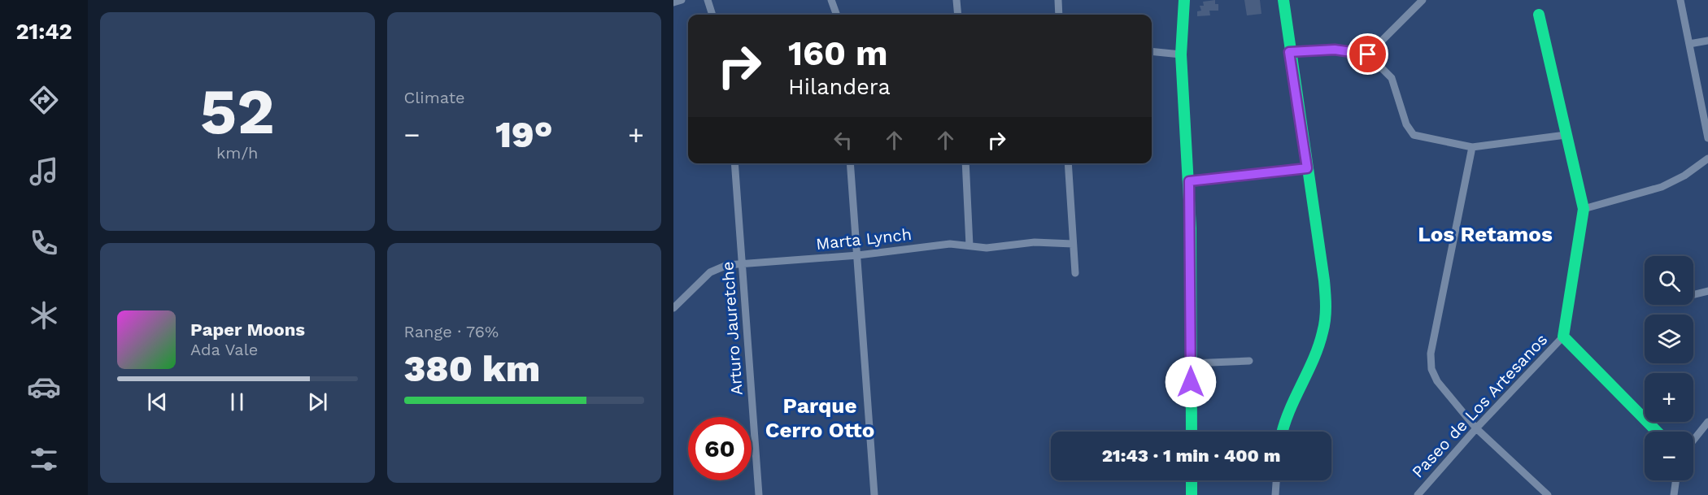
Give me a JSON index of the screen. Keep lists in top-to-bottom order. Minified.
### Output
{"streets":{"street":["Marta Lynch","Arturo Jauretche","Paseo de Los Artesanos"]},"crossings":[["Marta Lynch","Arturo Jauretche"]],"districts":["Los Retamos","Parque Cerro Otto"],"page":{"tabs":"21:42","tile":[["52","km/h"],"Climate",["Range · 76%","380 km"]],"turn":["160 m","Hilandera"],"heat":["−","19°","+"],"map_buttons":["+","−"],"song":["Paper Moons","Ada Vale"],"limit":"60","trip":"21:43 · 1 min · 400 m"}}
